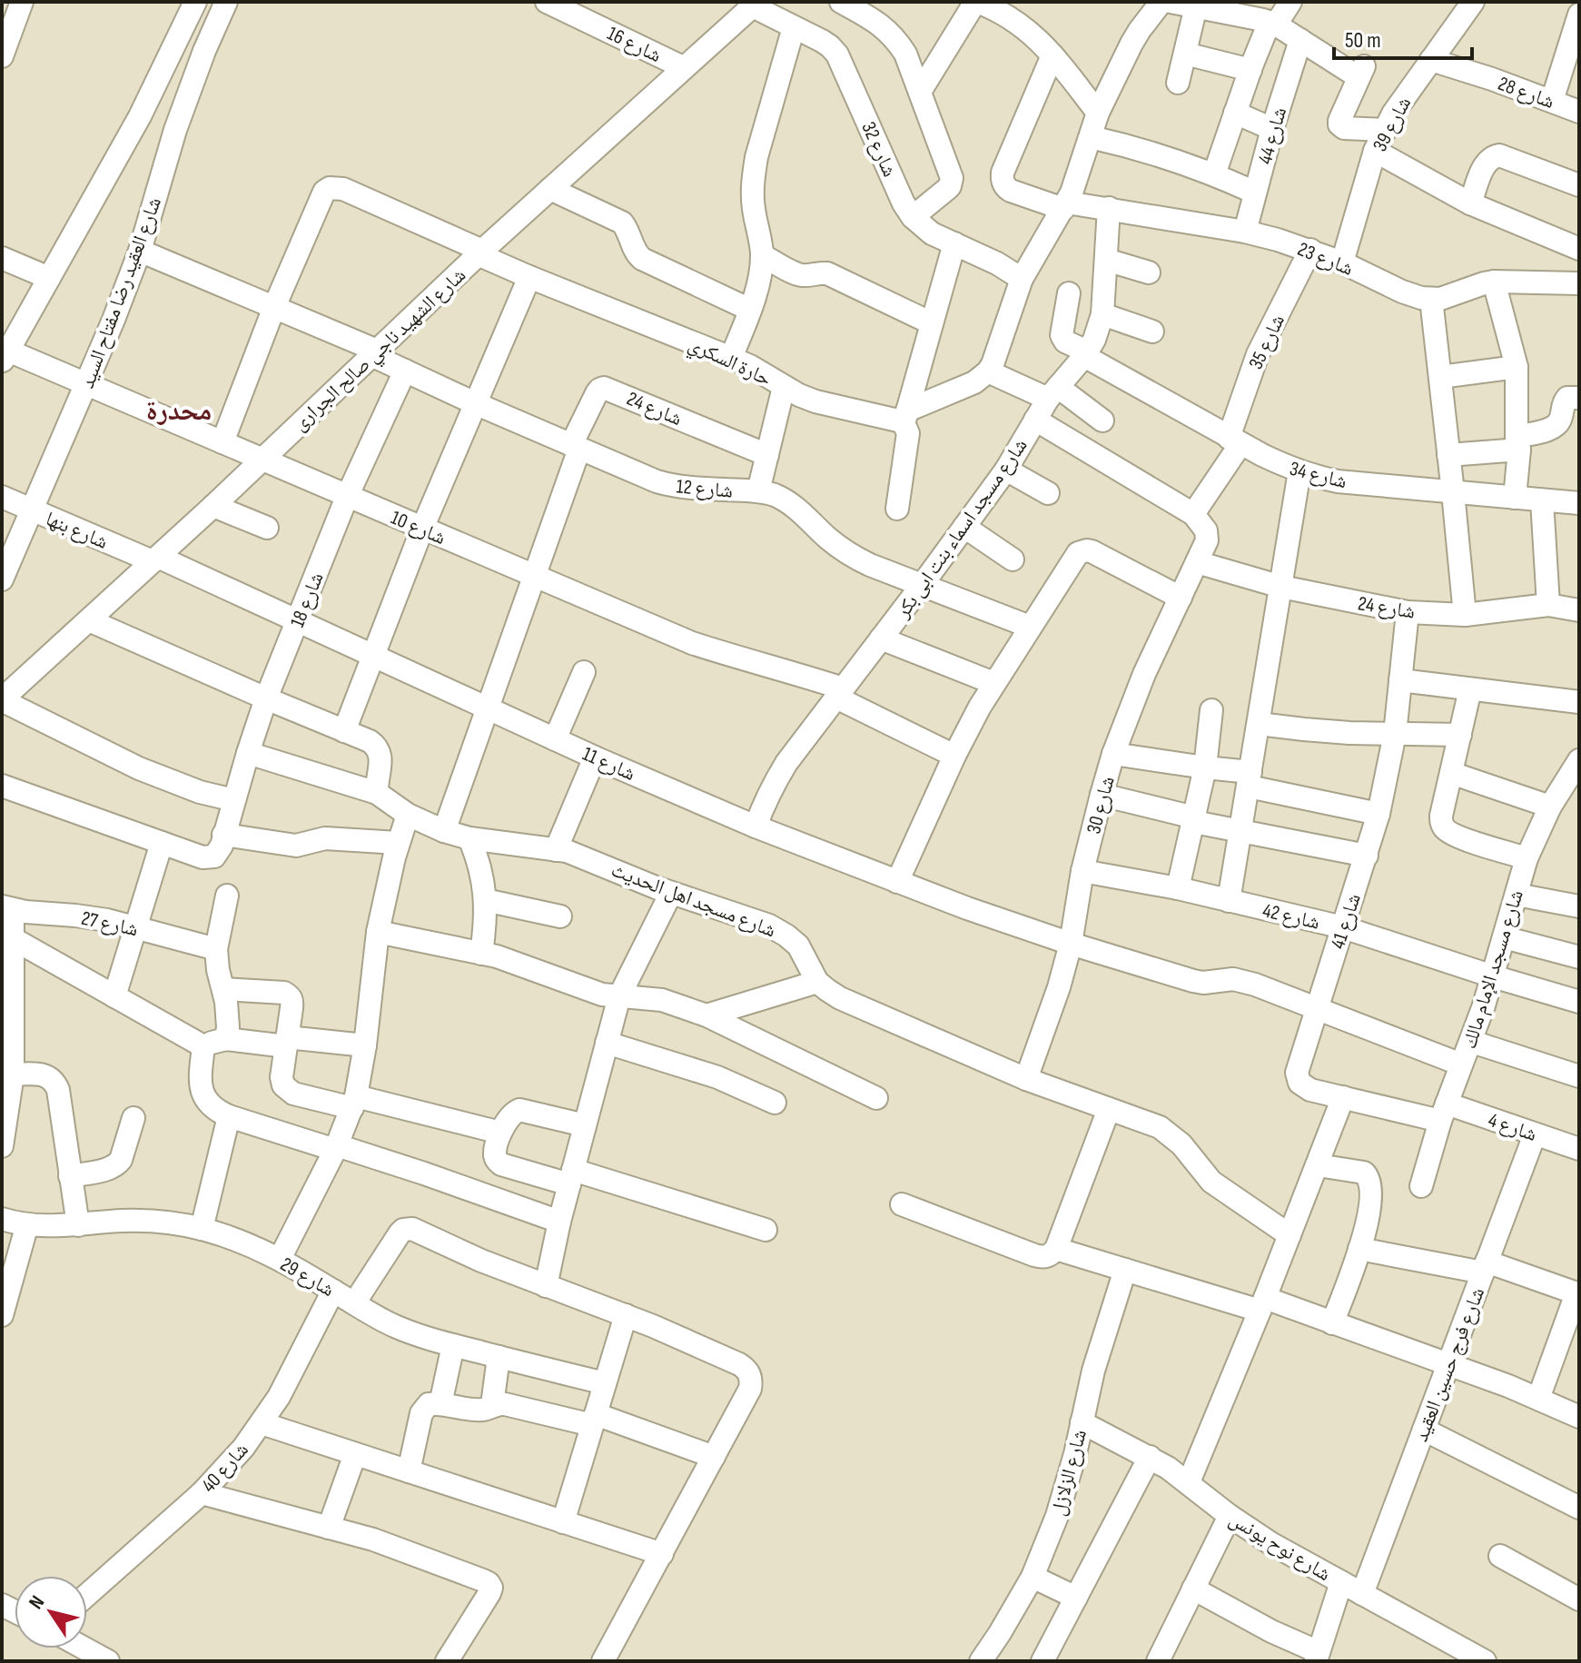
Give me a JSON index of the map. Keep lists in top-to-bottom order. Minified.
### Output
{"streets":{"street":["شارع 16","شارع 28","شارع 39","شارع 44","شارع 32","شارع 23","شارع العقيد رضا مفتاح السيد","شارع 35","شارع الشهيد ناجي صالح الجرارى","حارة السكري","شارع 24","شارع 34","شارع 12","شارع 10","شارع مسجد اسماء بنت ابى بكر","شارع بنها","شارع 18","شارع 11","شارع 30","شارع مسجد اهل الحديث","شارع 42","شارع 41","شارع 27","شارع مسجد الإمام مالك","شارع 4","شارع 29","شارع فرج حسين العقيد","شارع 40","شارع الزلازل","شارع نوح يونس"]},"crossings":[["شارع 16","شارع الشهيد ناجي صالح الجرارى"],["شارع 28","شارع 39"],["شارع 39","شارع 23"],["شارع 44","شارع 23"],["شارع 32","شارع الشهيد ناجي صالح الجرارى"],["شارع 23","شارع 35"],["شارع 23","شارع مسجد اسماء بنت ابى بكر"],["شارع العقيد رضا مفتاح السيد","شارع 12"],["شارع العقيد رضا مفتاح السيد","شارع 10"],["شارع العقيد رضا مفتاح السيد","شارع بنها"],["شارع 35","شارع 34"],["شارع 35","شارع 30"],["شارع الشهيد ناجي صالح الجرارى","حارة السكري"],["شارع الشهيد ناجي صالح الجرارى","شارع 12"],["شارع الشهيد ناجي صالح الجرارى","شارع 10"],["شارع الشهيد ناجي صالح الجرارى","شارع بنها"],["شارع الشهيد ناجي صالح الجرارى","شارع 11"],["حارة السكري","شارع 12"],["شارع 24","شارع 12"],["شارع 24","شارع 30"],["شارع 24","شارع 41"],["شارع 34","شارع مسجد اسماء بنت ابى بكر"],["شارع 12","شارع مسجد اسماء بنت ابى بكر"],["شارع 12","شارع 18"],["شارع 10","شارع مسجد اسماء بنت ابى بكر"],["شارع 10","شارع 18"],["شارع مسجد اسماء بنت ابى بكر","شارع 11"],["شارع بنها","شارع 11"],["شارع 18","شارع 11"],["شارع 18","شارع مسجد اهل الحديث"],["شارع 11","شارع 30"],["شارع 11","شارع 41"],["شارع 11","شارع مسجد الإمام مالك"],["شارع 30","شارع مسجد اهل الحديث"],["شارع 30","شارع 42"],["شارع 42","شارع 41"],["شارع 42","شارع مسجد الإمام مالك"],["شارع 41","شارع مسجد الإمام مالك"],["شارع 41","شارع 4"],["شارع مسجد الإمام مالك","شارع 4"],["شارع 4","شارع فرج حسين العقيد"],["شارع 29","شارع 40"],["شارع فرج حسين العقيد","شارع نوح يونس"],["شارع الزلازل","شارع نوح يونس"]],"districts":["محدرة"],"scale_bar":"50 m","north":"top left"}
